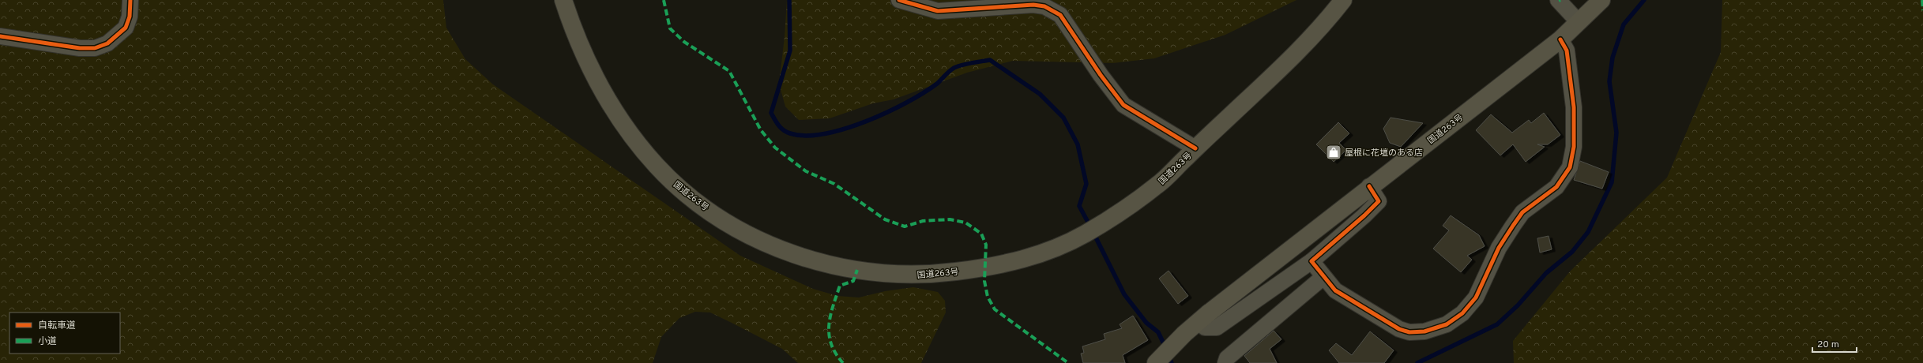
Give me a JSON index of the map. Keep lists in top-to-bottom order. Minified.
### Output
{"streets":{"highway":["国道263号"]},"places":{"shop":["屋根に花壇のある店"]},"legend":["自転車道","小道"],"scale_bar":"20 m"}
